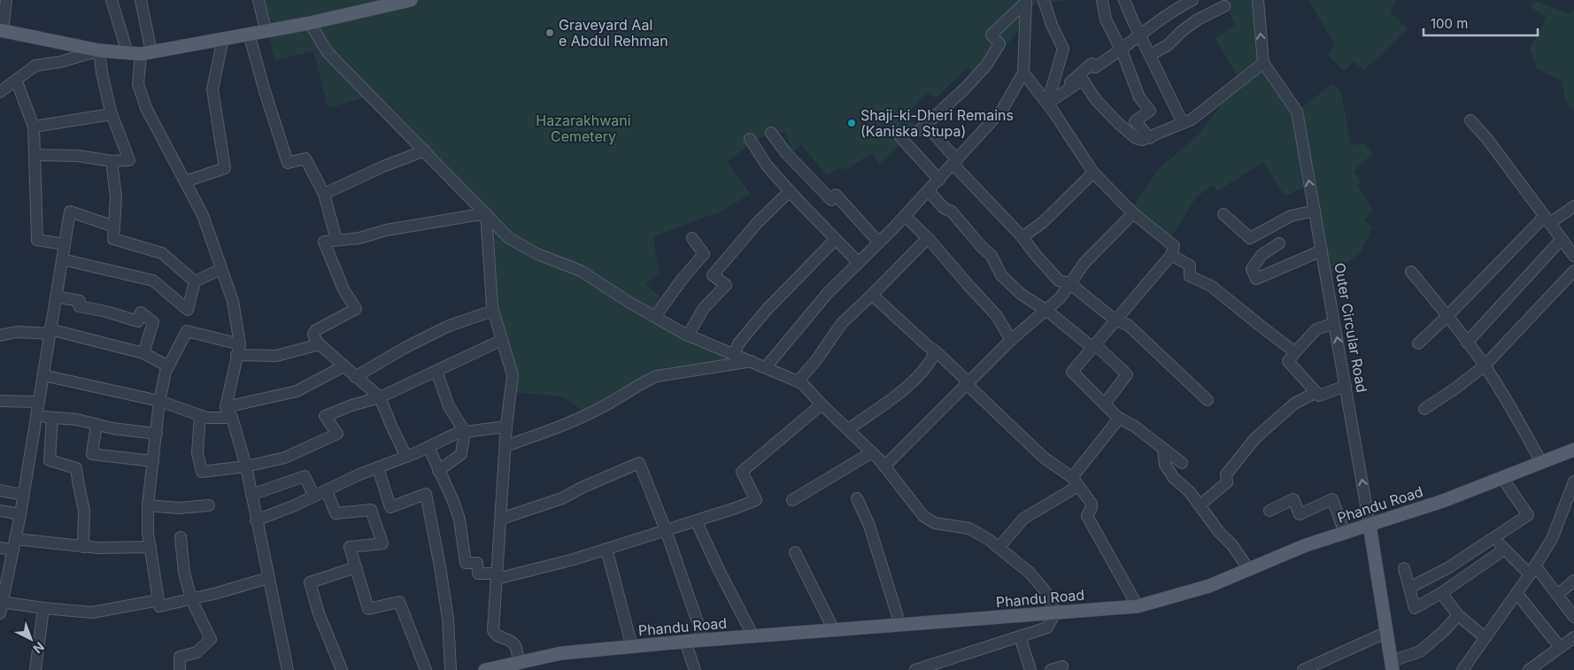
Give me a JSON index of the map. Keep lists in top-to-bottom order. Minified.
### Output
{"streets":{"main road":["Outer Circular Road","Phandu Road"]},"crossings":[["Outer Circular Road","Phandu Road"]],"one_way":["Outer Circular Road"],"parks":["Hazarakhwani Cemetery"],"places":["Graveyard Aal e Abdul Rehman","Shaji-ki-Dheri Remains (Kaniska Stupa)"],"scale_bar":"100 m","north":"bottom right"}
